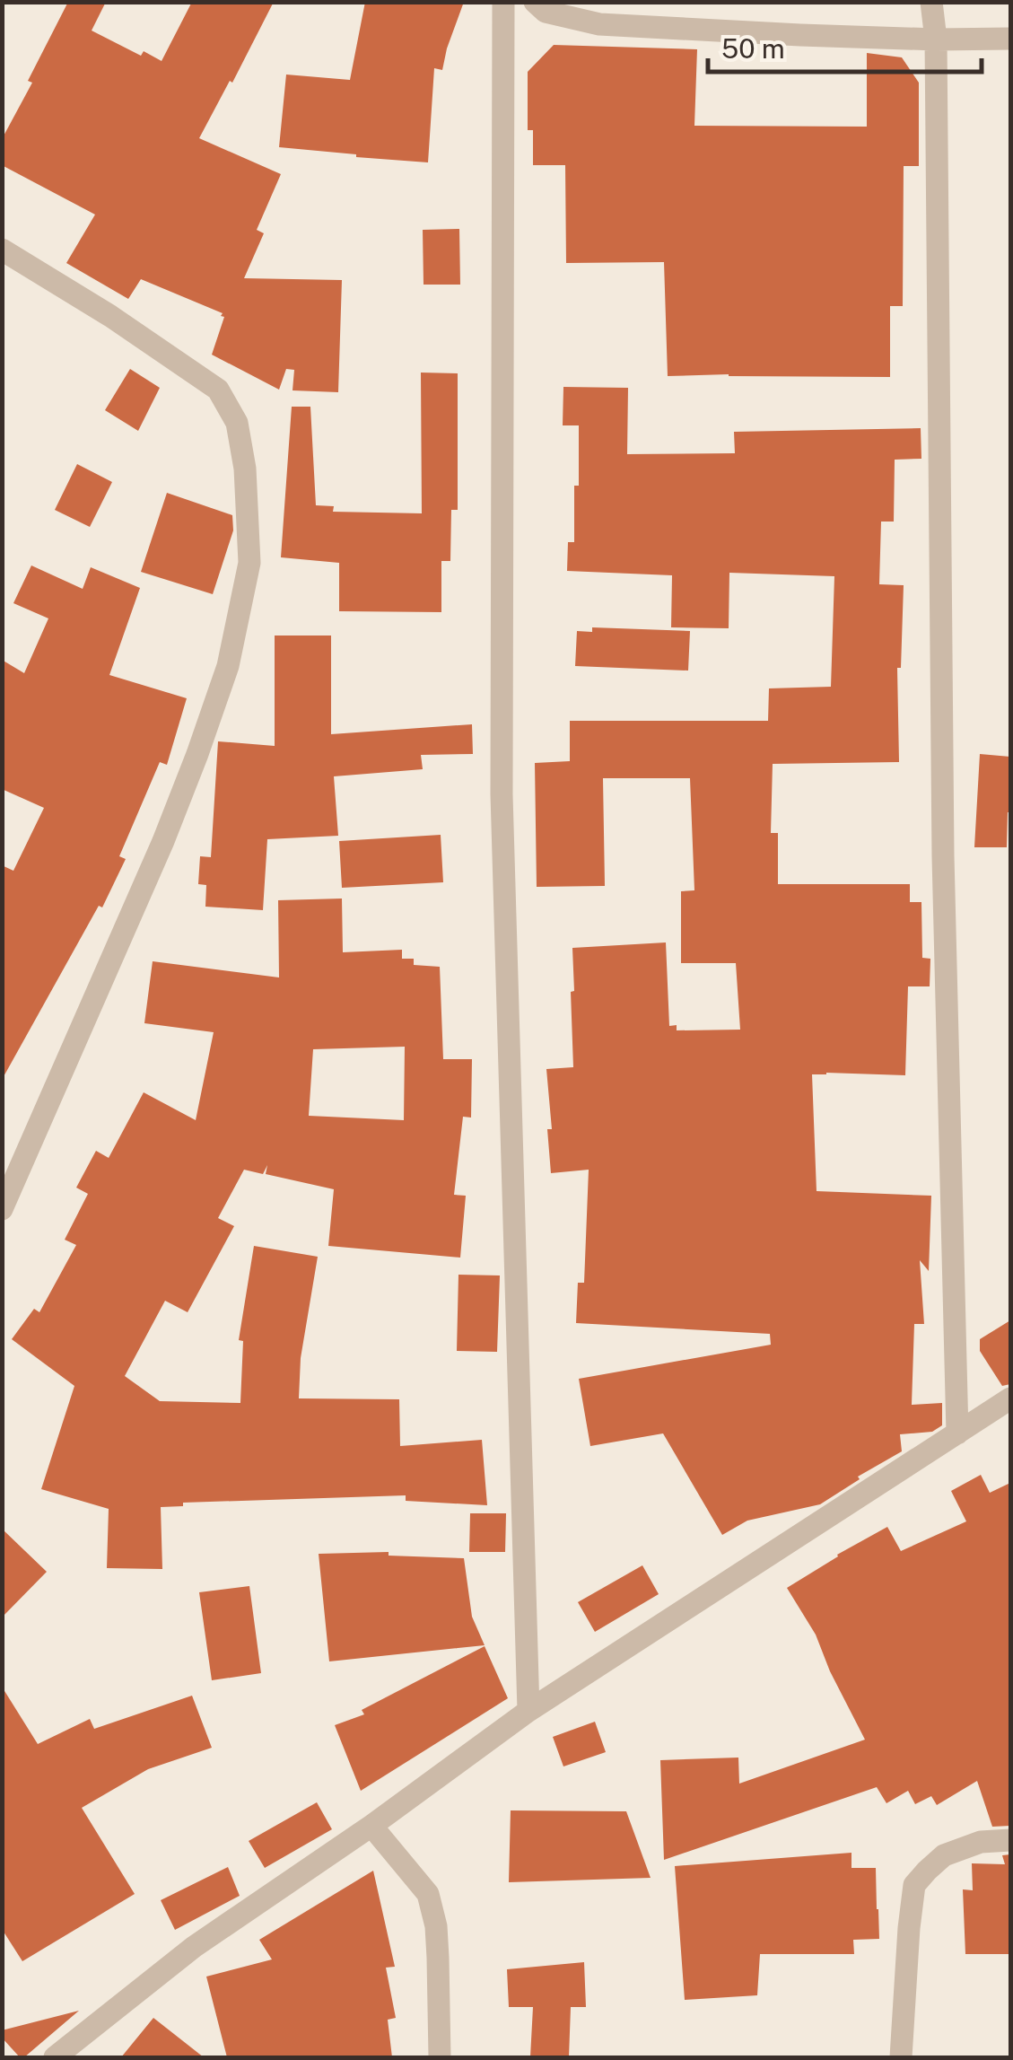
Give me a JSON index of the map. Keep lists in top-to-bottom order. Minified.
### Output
{"scale_bar":"50 m"}
